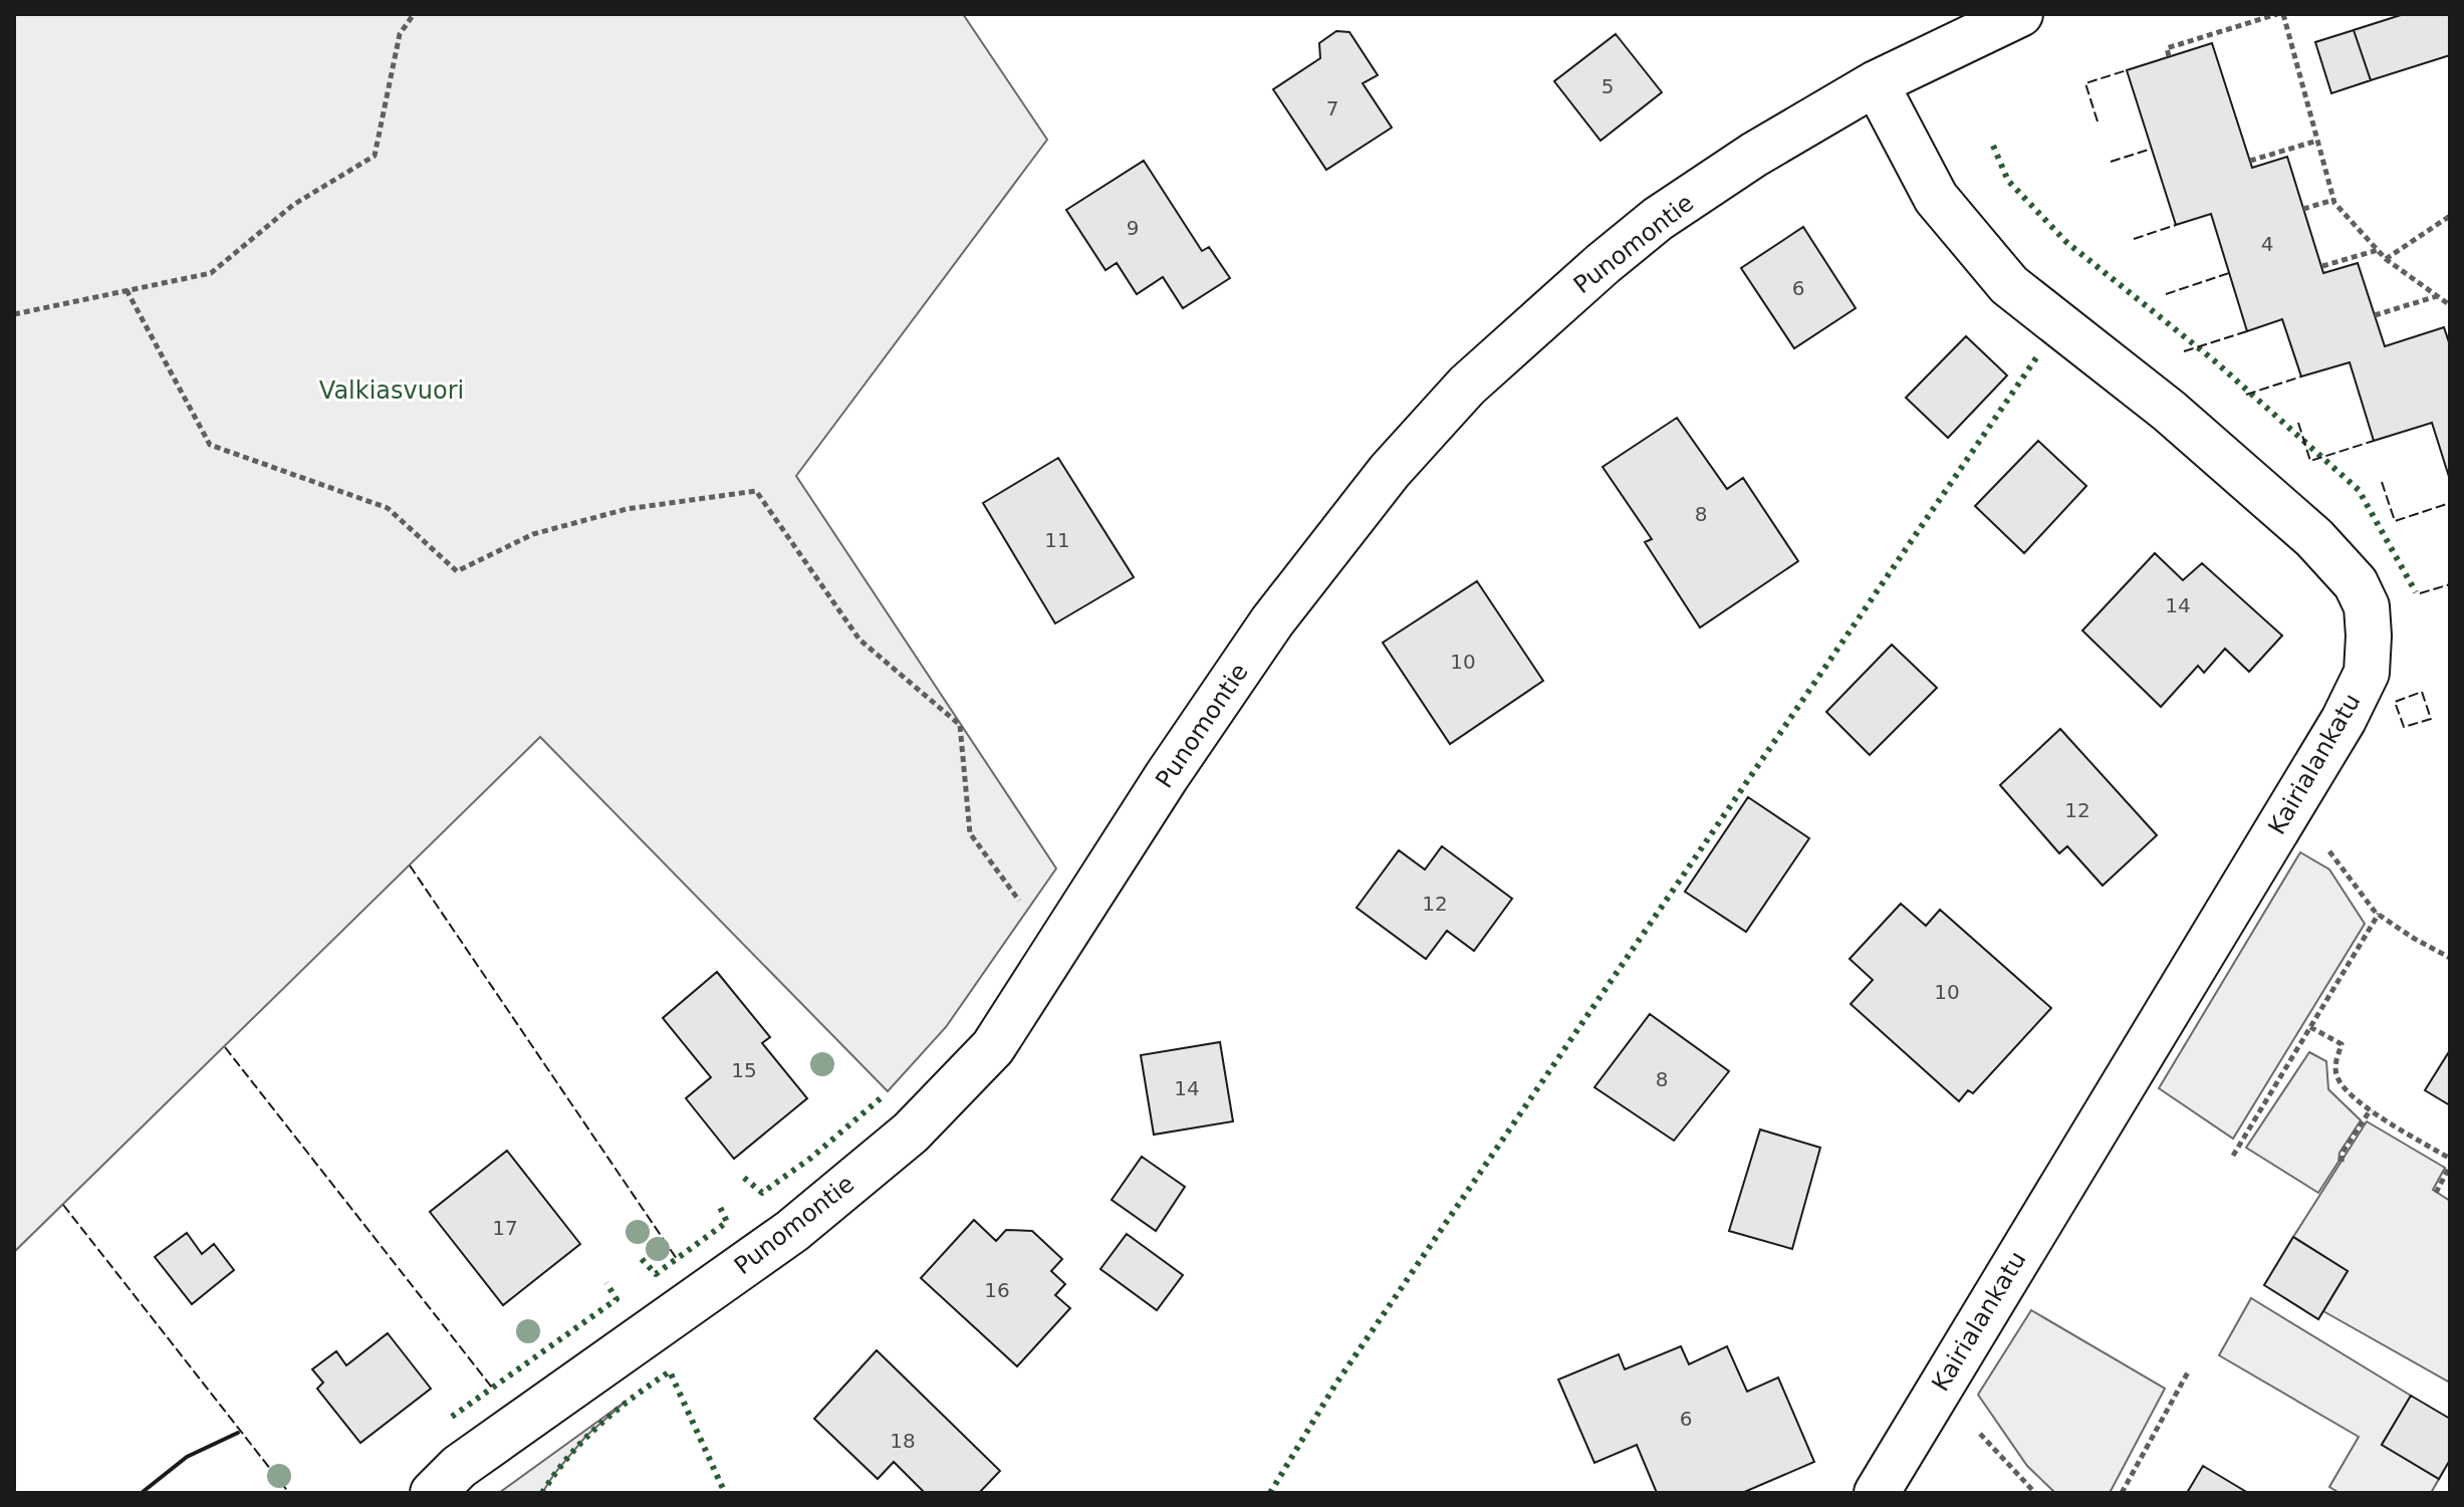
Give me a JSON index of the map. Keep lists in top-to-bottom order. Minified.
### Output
{"streets":{"street":["Punomontie","Kairialankatu"]},"crossings":[["Punomontie","Kairialankatu"]],"parks":["Valkiasvuori"],"house_numbers":["5","7","9","4","6","8","11","14","10","12","12","10","15","8","14","17","16","6","18"]}
